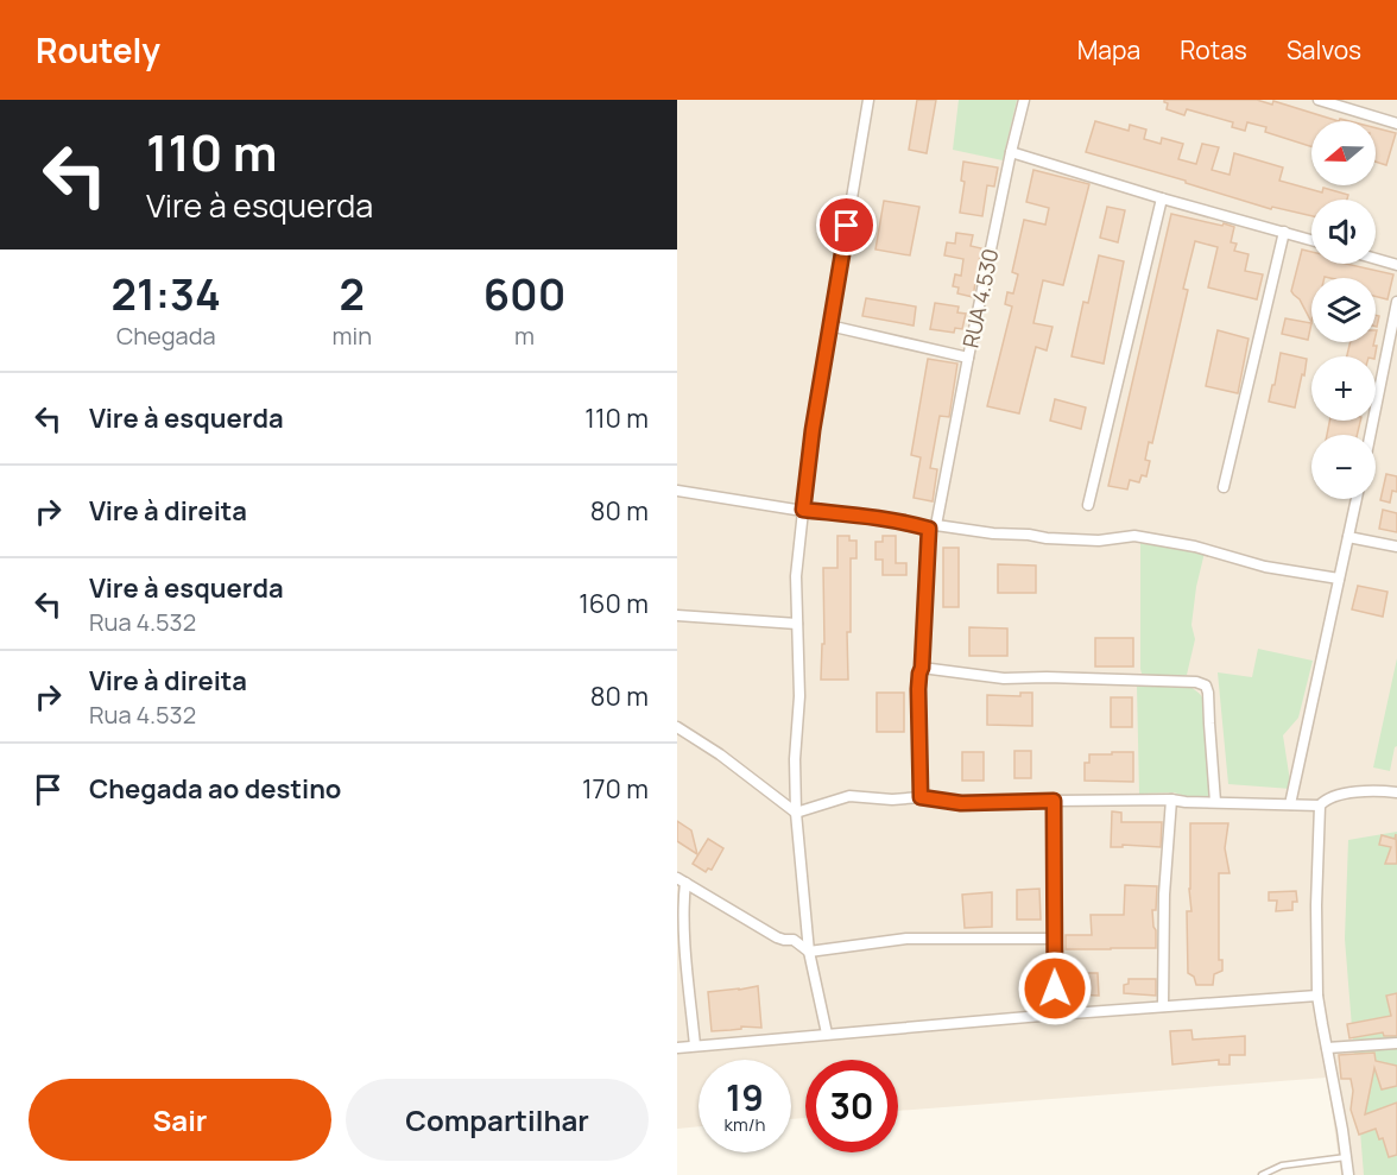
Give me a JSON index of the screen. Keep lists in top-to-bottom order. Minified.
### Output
{"streets":{"street":["RUA 4.530"]},"north":"left","page":{"header":"Routely","nav":["Mapa","Rotas","Salvos"],"turn":["110 m","Vire à esquerda"],"map_buttons":["+","−"],"eta":["21:34","Chegada","2","min","600","m"],"list":[{"name":"Vire à esquerda","value":"110 m"},{"name":"Vire à direita","value":"80 m"},{"name":"Vire à esquerda","note":"Rua 4.532","value":"160 m"},{"name":"Vire à direita","note":"Rua 4.532","value":"80 m"},{"name":"Chegada ao destino","value":"170 m"}],"speed":"19 km/h","limit":"30","buttons":["Sair","Compartilhar"]}}
